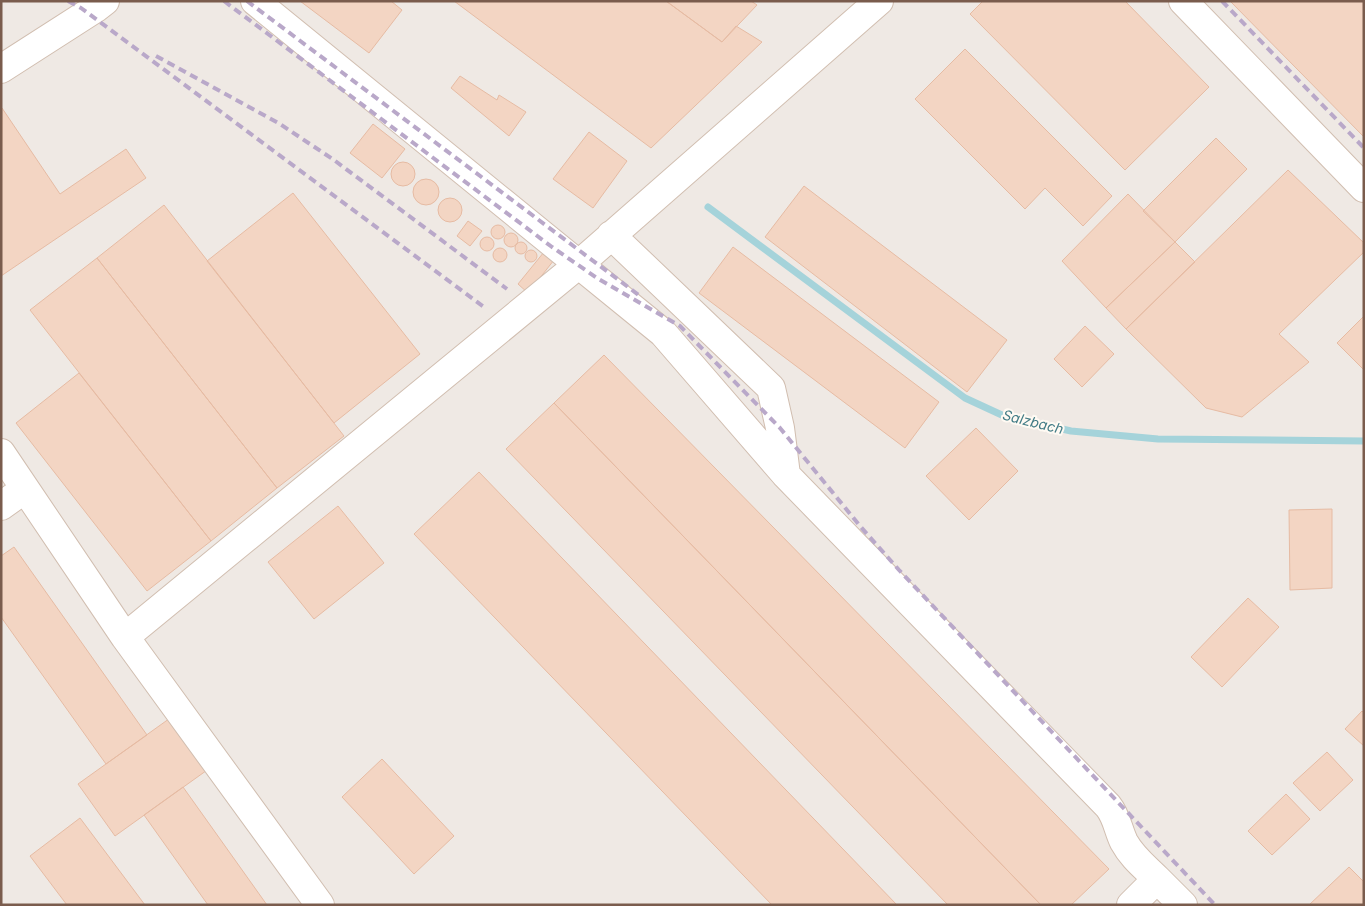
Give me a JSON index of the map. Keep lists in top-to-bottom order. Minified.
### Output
{"water":["Salzbach"]}
